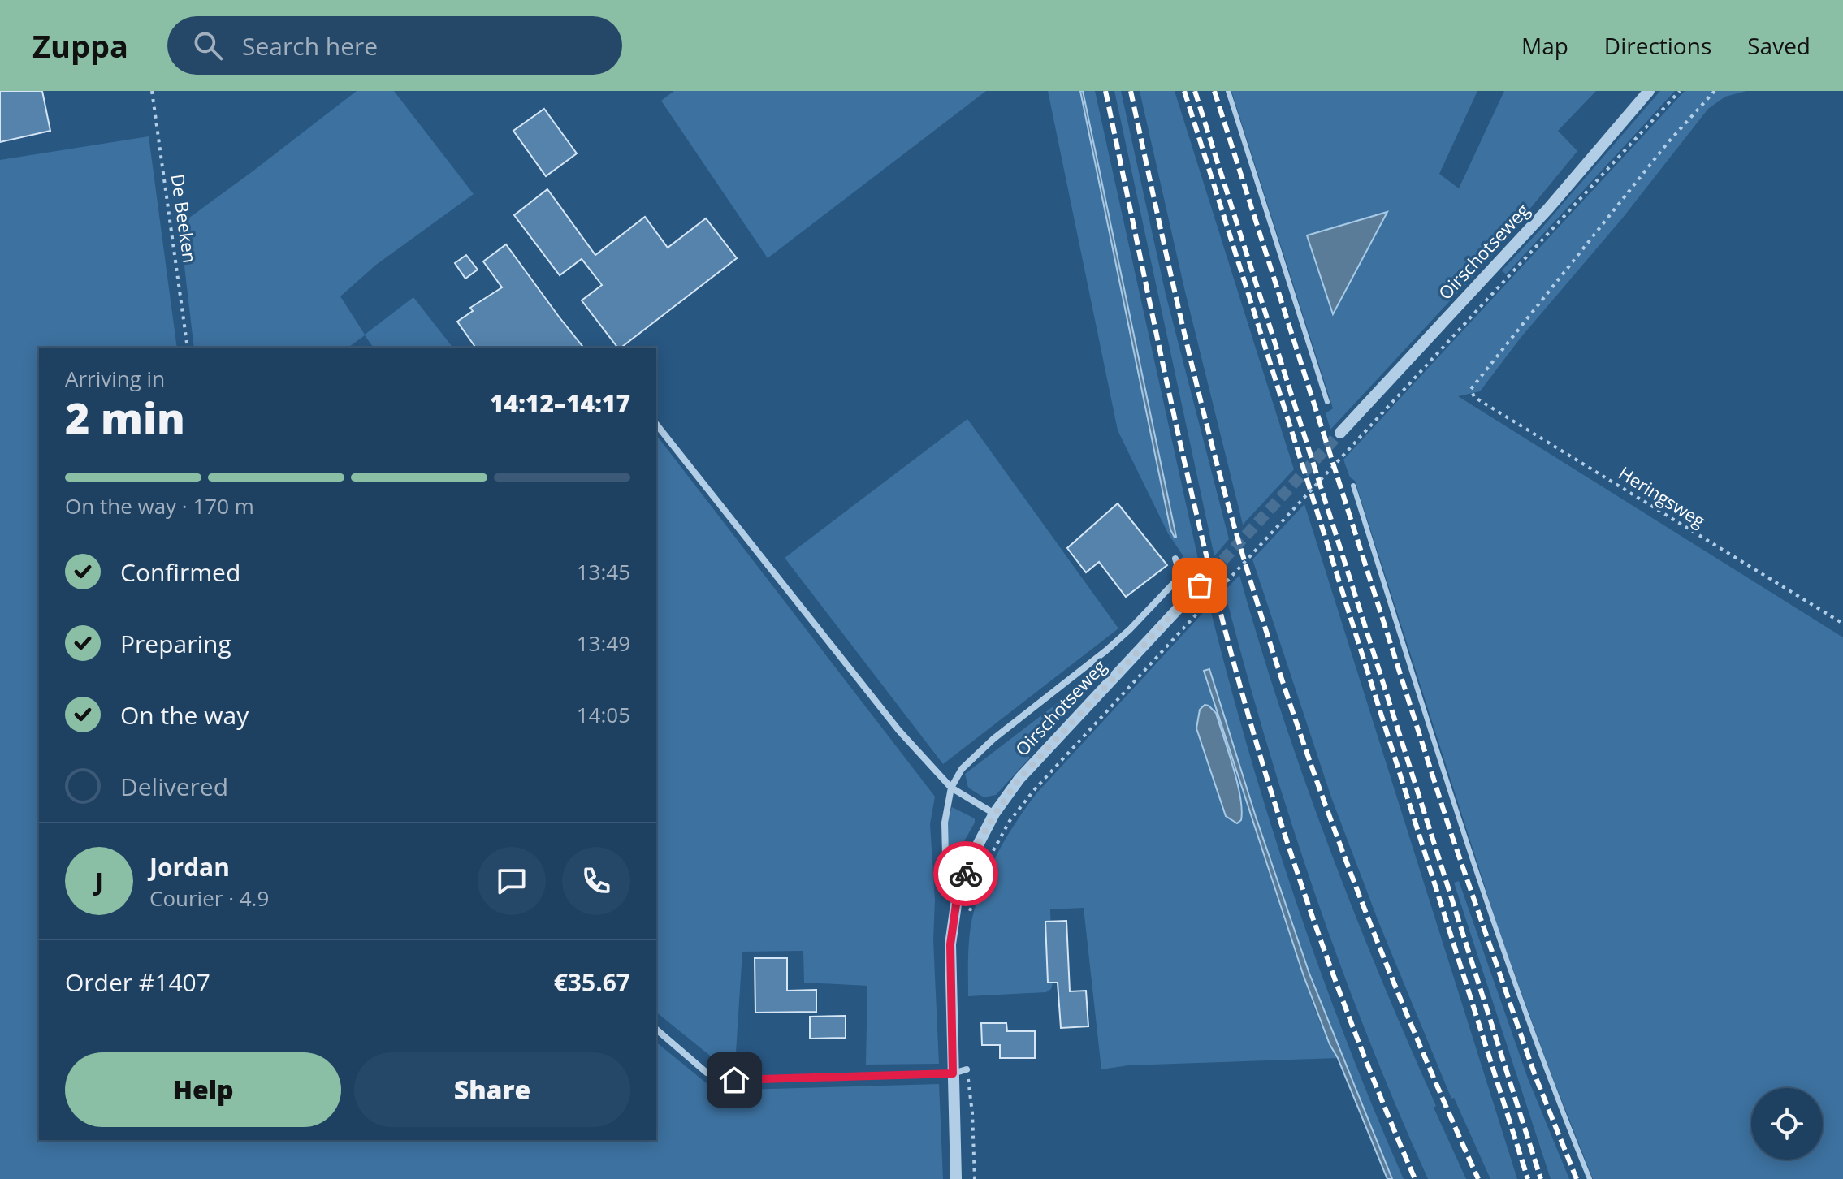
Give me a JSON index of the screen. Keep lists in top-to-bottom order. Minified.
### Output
{"streets":{"street":["Oirschotseweg"],"path":["De Beeken","Heringsweg"]},"page":{"header":"Zuppa","search":"Search here","nav":["Map","Directions","Saved"],"heading":["2 min","Arriving in","14:12–14:17"],"panel":["Jordan","Courier · 4.9","Order #1407","€35.67"],"bar":"On the way · 170 m","list":[["Confirmed","13:45"],["Preparing","13:49"],["On the way","14:05"],"Delivered"],"round":"J","buttons":["Help","Share"]}}
